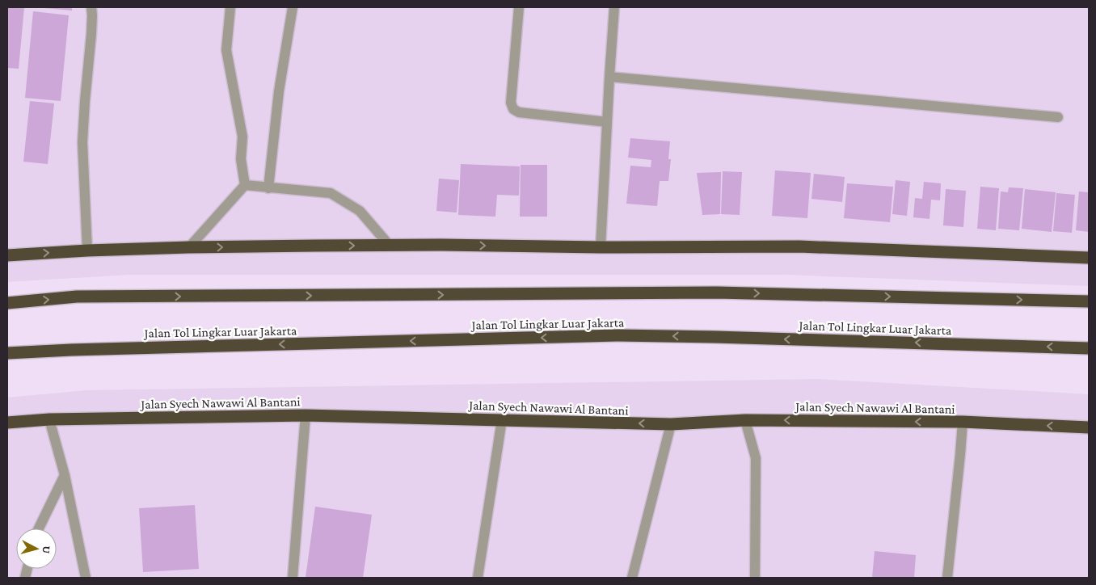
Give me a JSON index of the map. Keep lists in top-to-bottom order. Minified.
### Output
{"streets":{"highway":["Jalan Tol Lingkar Luar Jakarta","Jalan Syech Nawawi Al Bantani"]},"one_way":["Jalan Syech Nawawi Al Bantani"],"north":"right"}
